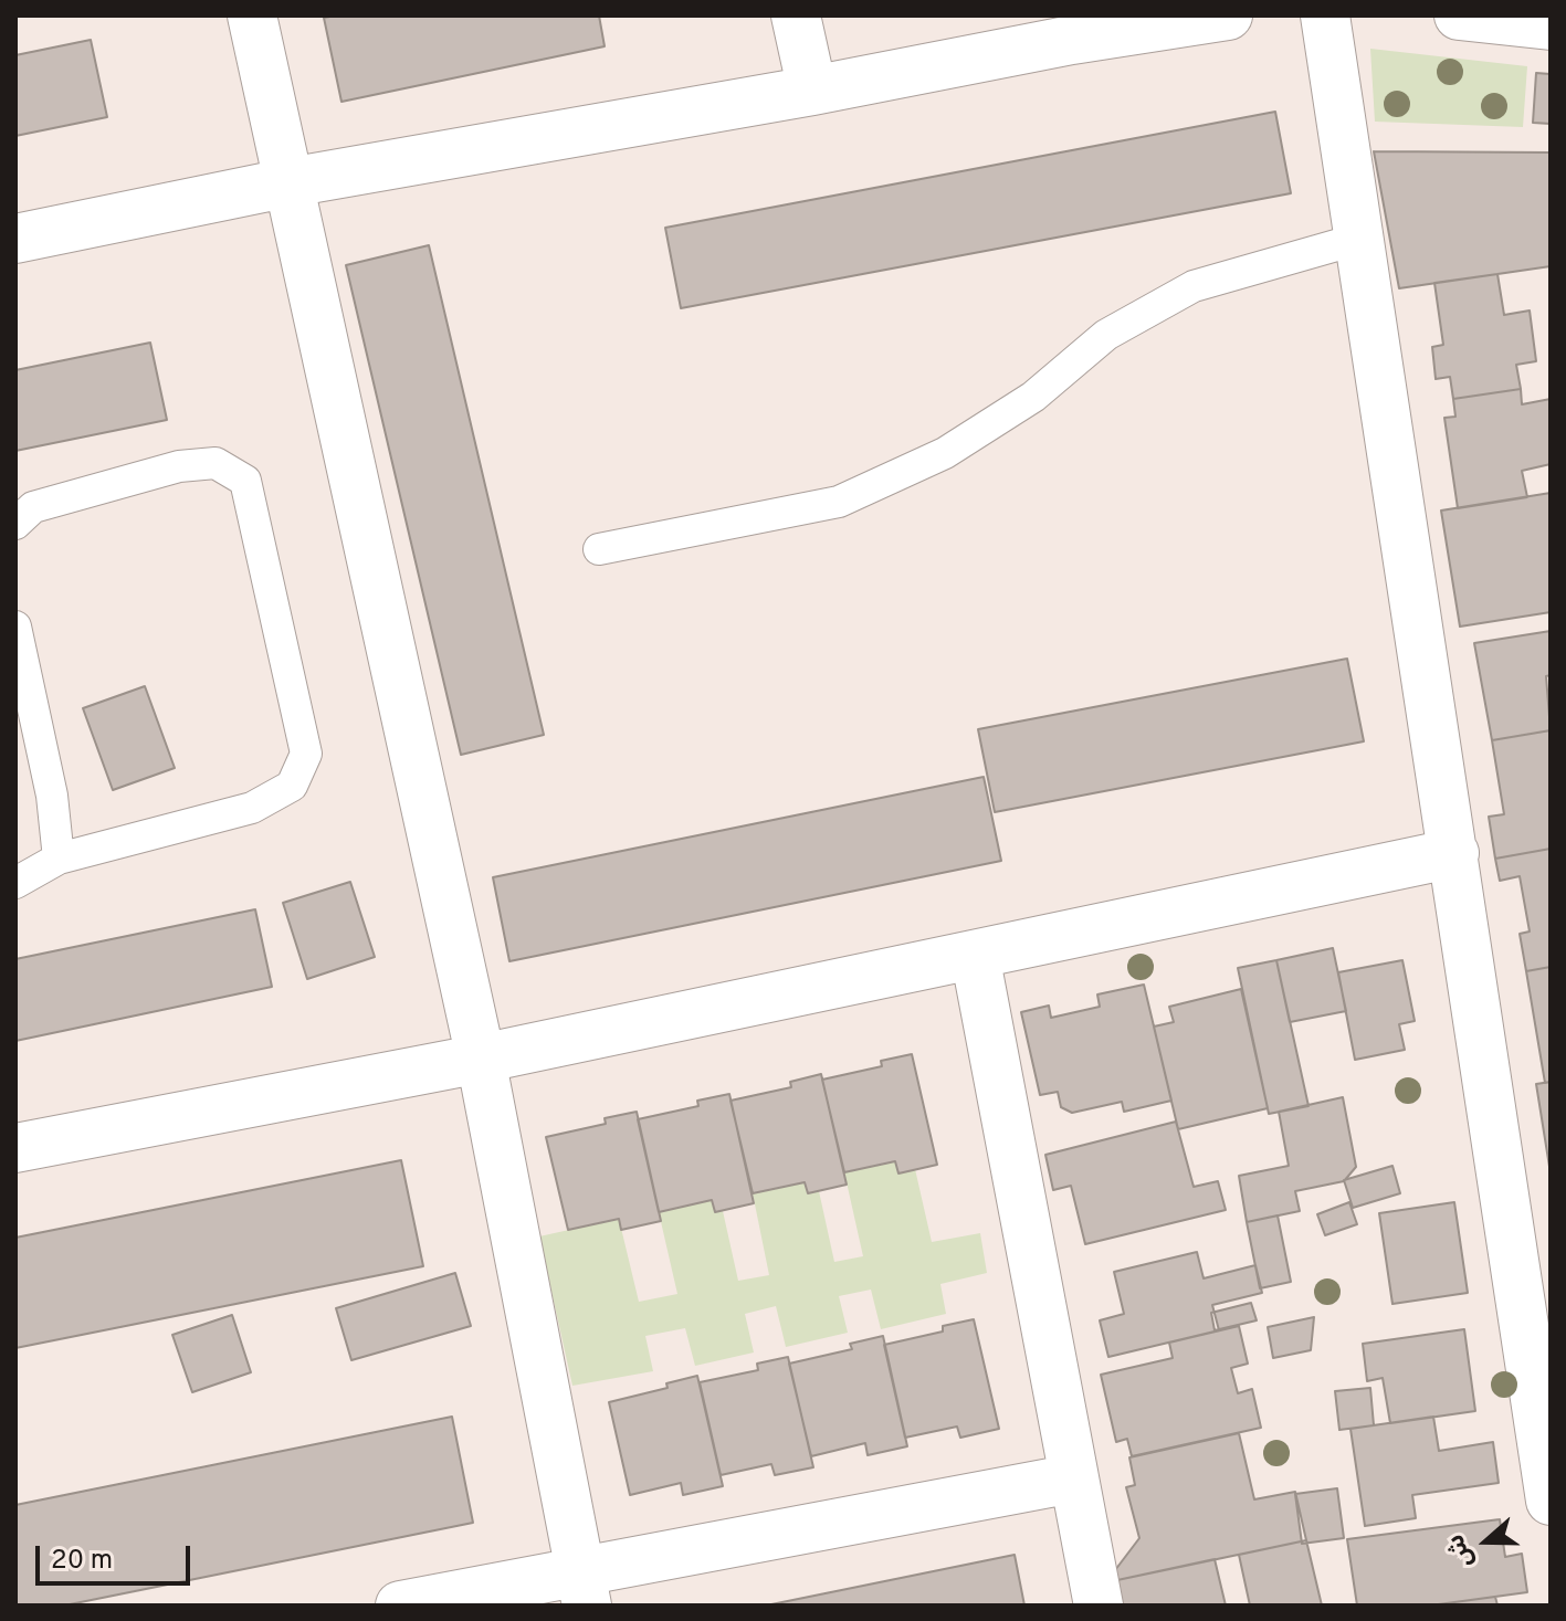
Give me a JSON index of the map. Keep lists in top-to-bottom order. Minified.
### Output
{"scale_bar":"20 m","north":"left"}
